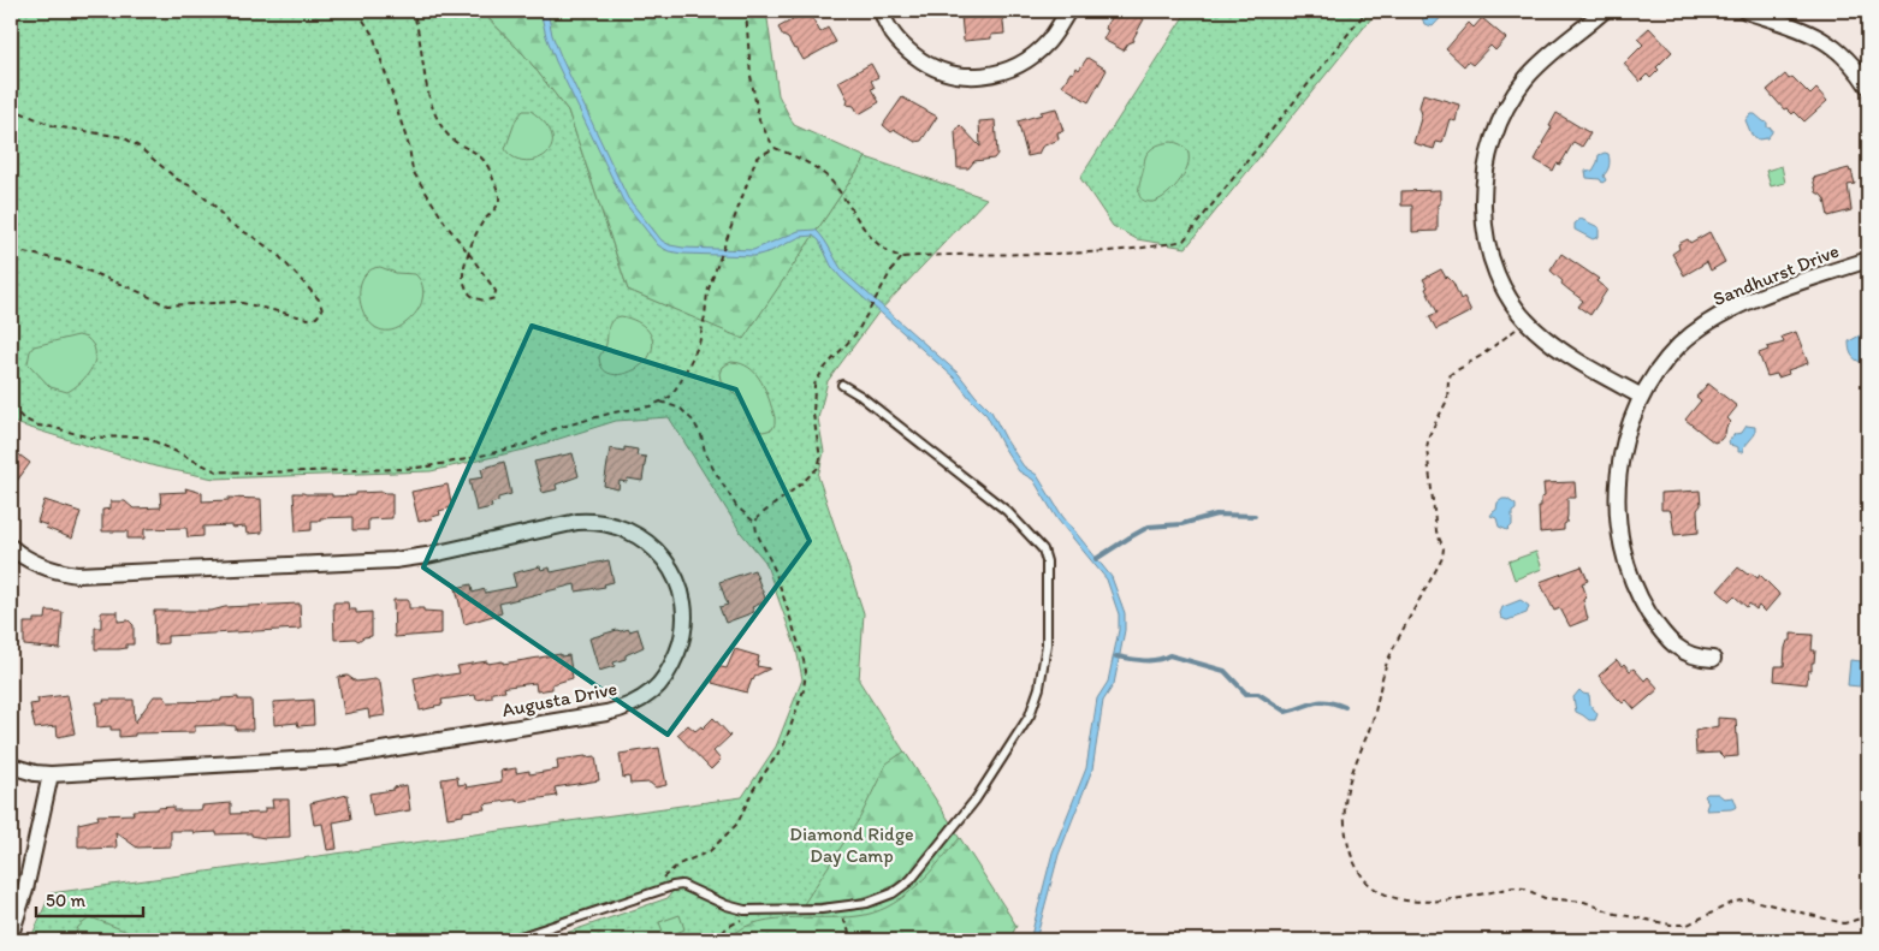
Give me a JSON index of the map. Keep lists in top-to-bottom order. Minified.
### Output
{"streets":{"street":["Sandhurst Drive","Augusta Drive"]},"parks":["Diamond Ridge Day Camp"],"scale_bar":"50 m"}
